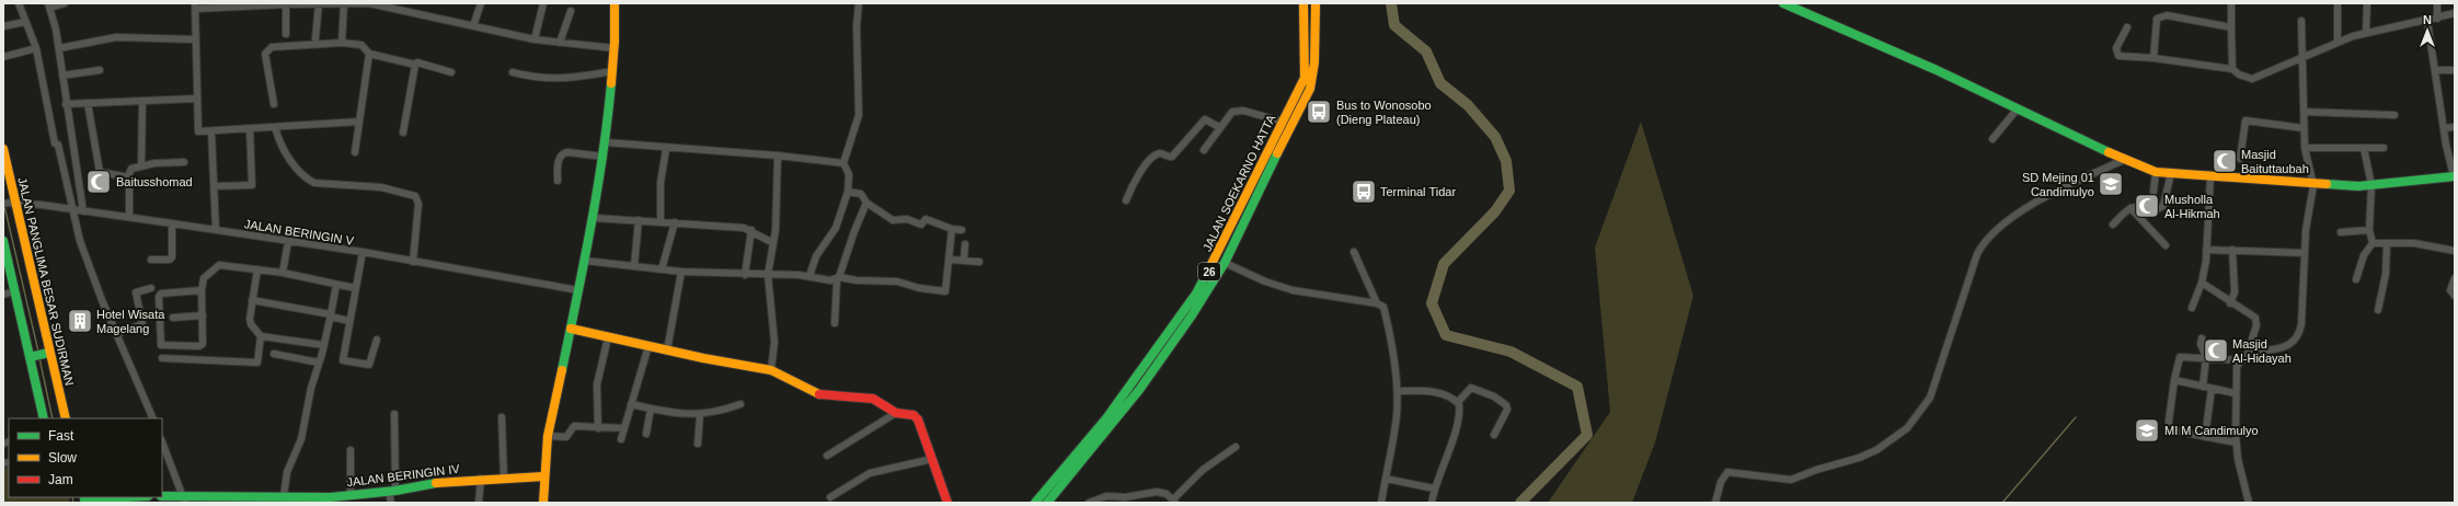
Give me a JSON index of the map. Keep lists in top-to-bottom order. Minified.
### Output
{"streets":{"main road":["JALAN SOEKARNO HATTA","26","JALAN PANGLIMA BESAR SUDIRMAN","JALAN BERINGIN IV"],"street":["JALAN BERINGIN V"]},"crossings":[["JALAN BERINGIN V","JALAN PANGLIMA BESAR SUDIRMAN"]],"places":{"bus stop":["Bus to Wonosobo (Dieng Plateau)","Terminal Tidar"],"mosque":["Masjid Baituttaubah","Baitusshomad","Musholla Al-Hikmah","Masjid Al-Hidayah"],"school or university":["SD Mejing 01 Candimulyo","MI M Candimulyo"],"building":["Hotel Wisata Magelang"]},"legend":["Fast","Slow","Jam"],"north":"top"}
